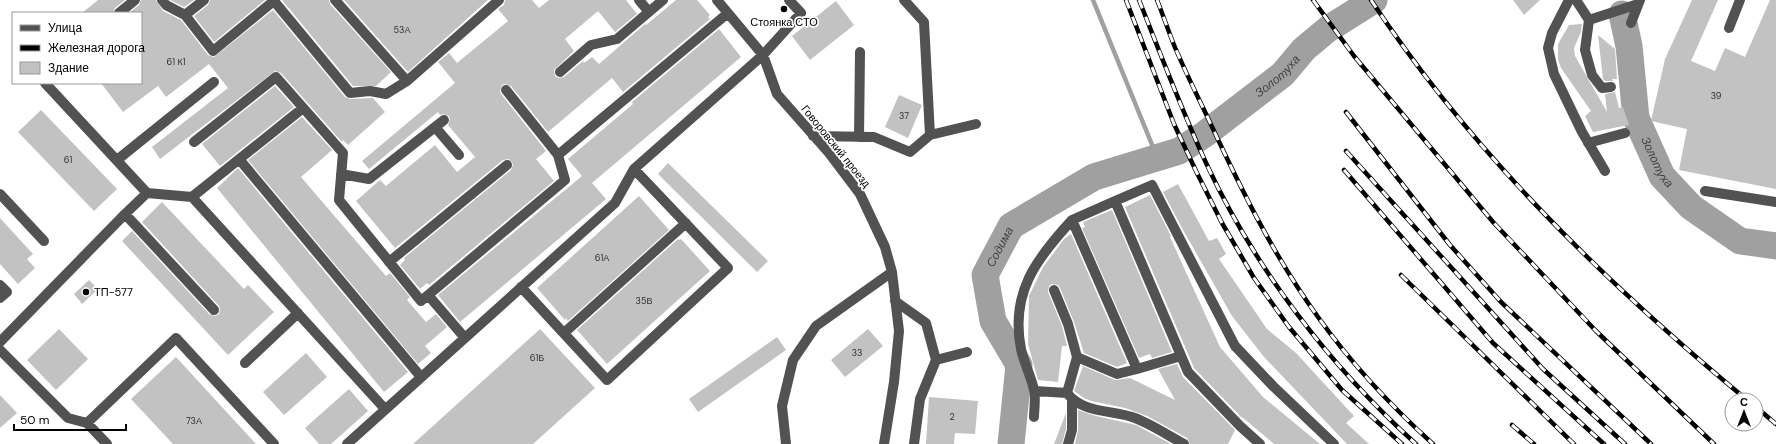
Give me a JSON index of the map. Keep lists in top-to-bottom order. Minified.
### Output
{"streets":{"street":["Говоровский проезд"]},"water":["Золотуха","Содима"],"places":["Стоянка СТО","ТП-577"],"house_numbers":["53А","61 К1","39","37","61","61А","35В","33","61Б","2","73А"],"legend":["Улица","Железная дорога","Здание"],"scale_bar":"50 m","north":"top"}
